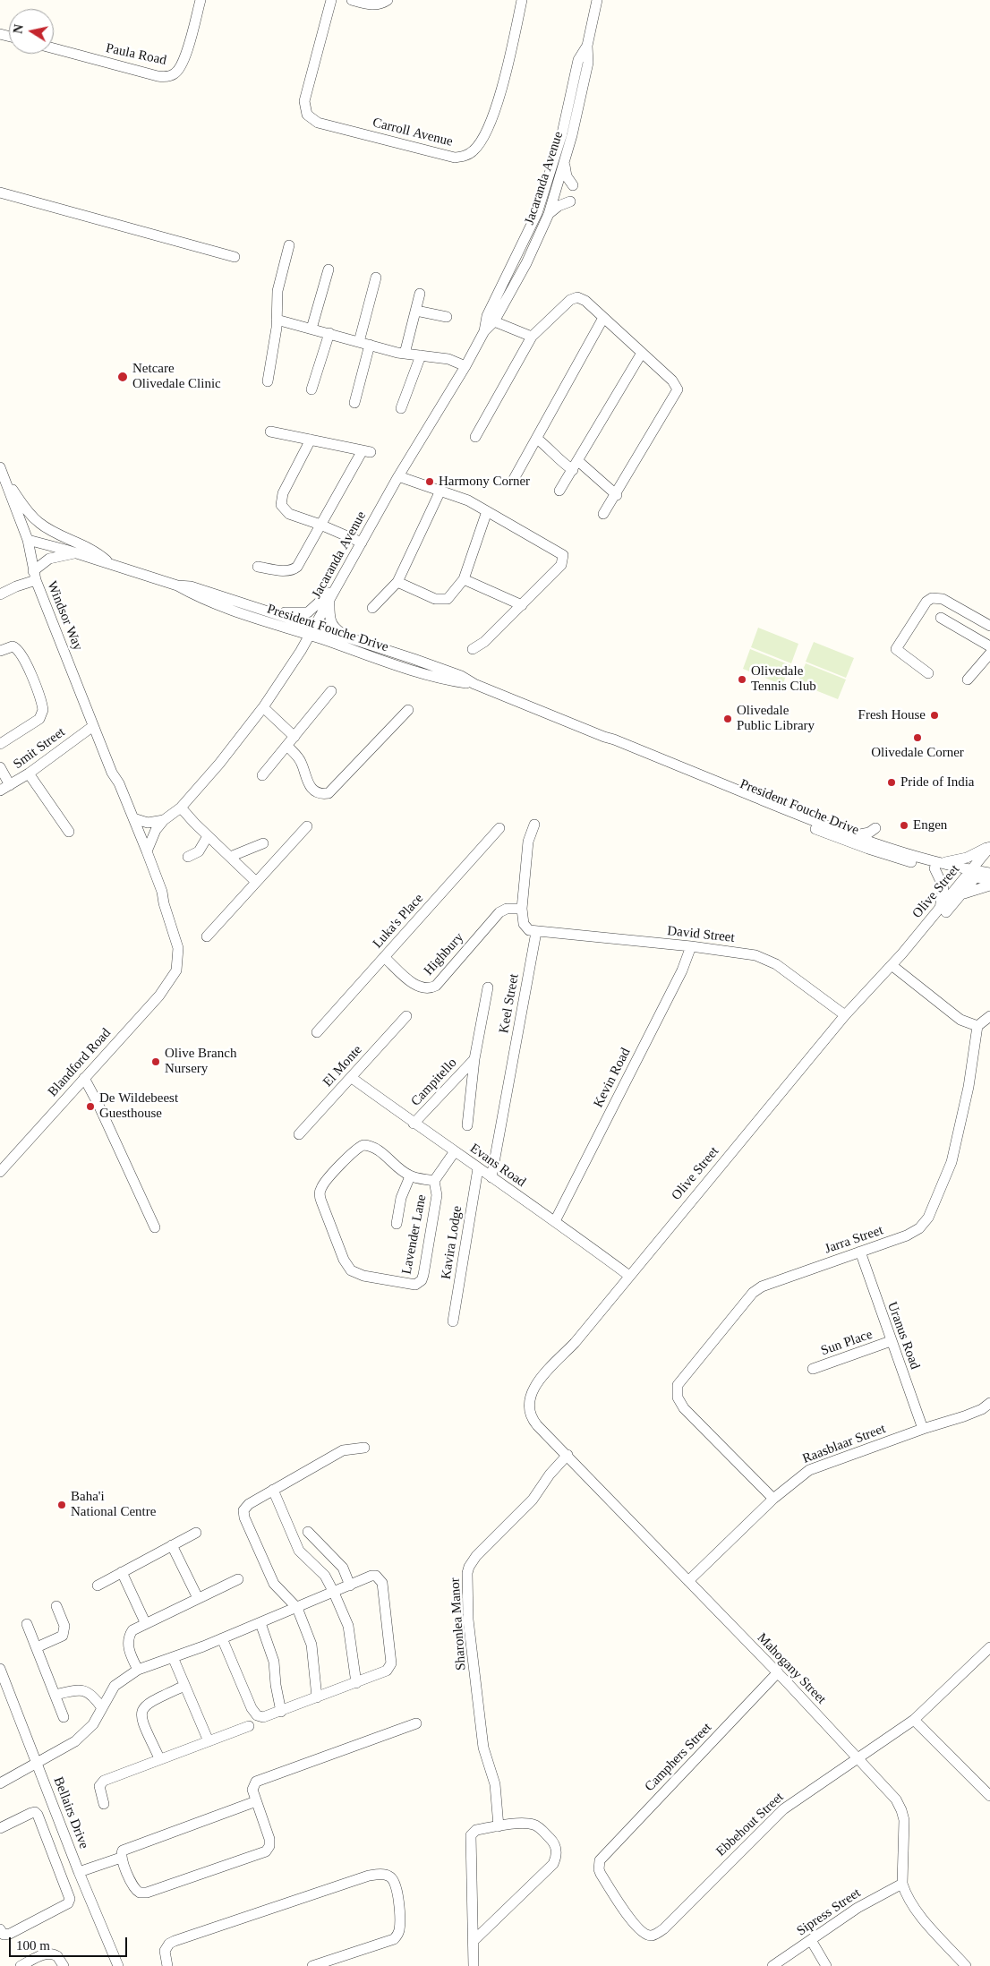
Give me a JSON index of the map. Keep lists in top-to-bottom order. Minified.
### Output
{"streets":{"street":["Paula Road","Carroll Avenue","Jacaranda Avenue","Windsor Way","President Fouche Drive","Smit Street","Olive Street","Luka's Place","David Street","Highbury","Keel Street","Blandford Road","El Monte","Kevin Road","Campitello","Evans Road","Lavender Lane","Jarra Street","Kavira Lodge","Uranus Road","Sun Place","Raasblaar Street","Sharonlea Manor","Mahogany Street","Camphers Street","Bellairs Drive","Ebbehout Street","Sipress Street"]},"crossings":[["Jacaranda Avenue","Windsor Way"],["Jacaranda Avenue","President Fouche Drive"],["Windsor Way","President Fouche Drive"],["Windsor Way","Smit Street"],["Windsor Way","Blandford Road"],["President Fouche Drive","Olive Street"],["Olive Street","David Street"],["Olive Street","Evans Road"],["Olive Street","Mahogany Street"],["Luka's Place","Highbury"],["David Street","Keel Street"],["David Street","Kevin Road"],["Keel Street","Evans Road"],["El Monte","Evans Road"],["Kevin Road","Evans Road"],["Campitello","Evans Road"],["Evans Road","Lavender Lane"],["Evans Road","Kavira Lodge"],["Jarra Street","Uranus Road"],["Jarra Street","Raasblaar Street"],["Uranus Road","Sun Place"],["Uranus Road","Raasblaar Street"],["Raasblaar Street","Mahogany Street"],["Sharonlea Manor","Mahogany Street"],["Mahogany Street","Camphers Street"],["Mahogany Street","Ebbehout Street"],["Mahogany Street","Sipress Street"],["Camphers Street","Ebbehout Street"]],"places":["Netcare Olivedale Clinic","Harmony Corner","Olivedale Tennis Club","Fresh House","Olivedale Public Library","Olivedale Corner","Pride of India","Engen","Olive Branch Nursery","De Wildebeest Guesthouse","Baha'i National Centre"],"scale_bar":"100 m","north":"left"}
